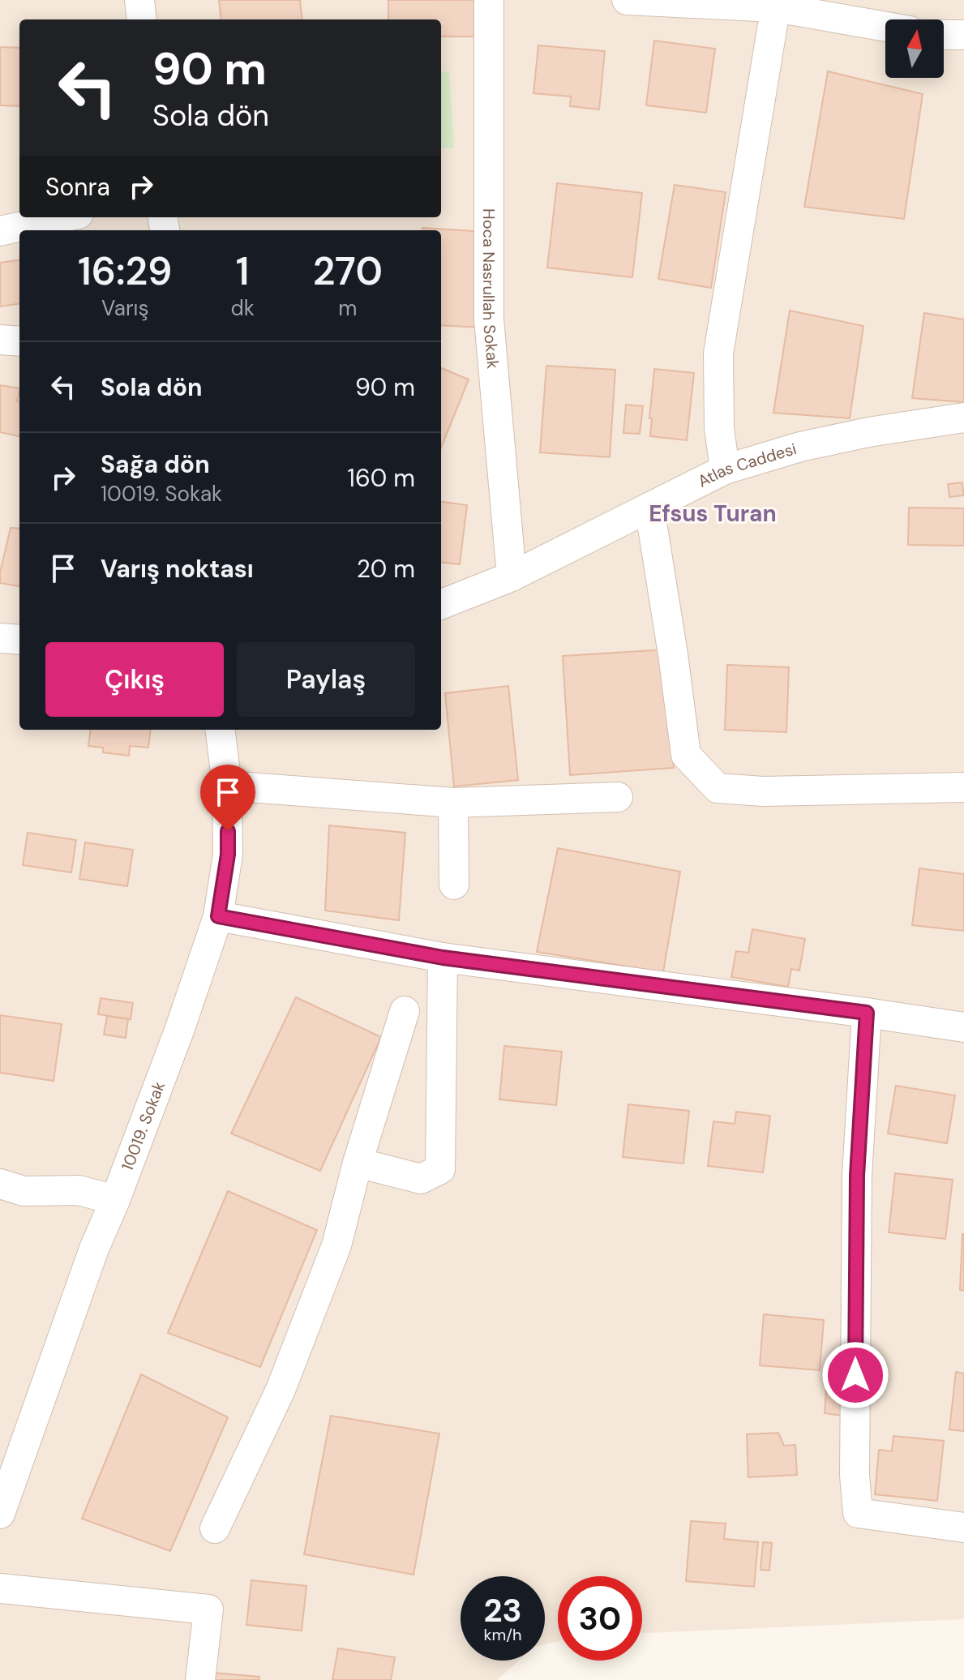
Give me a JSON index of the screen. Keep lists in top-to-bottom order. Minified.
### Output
{"streets":{"street":["Hoca Nasrullah Sokak","Atlas Caddesi","10019. Sokak"]},"crossings":[["Hoca Nasrullah Sokak","Atlas Caddesi"]],"districts":["Efsus Turan"],"north":"top","page":{"turn":["90 m","Sola dön"],"then":"Sonra","eta":["16:29","Varış","1","dk","270","m"],"list":[{"name":"Sola dön","value":"90 m"},{"name":"Sağa dön","note":"10019. Sokak","value":"160 m"},{"name":"Varış noktası","value":"20 m"}],"buttons":["Çıkış","Paylaş"],"speed":"23 km/h","limit":"30"}}
